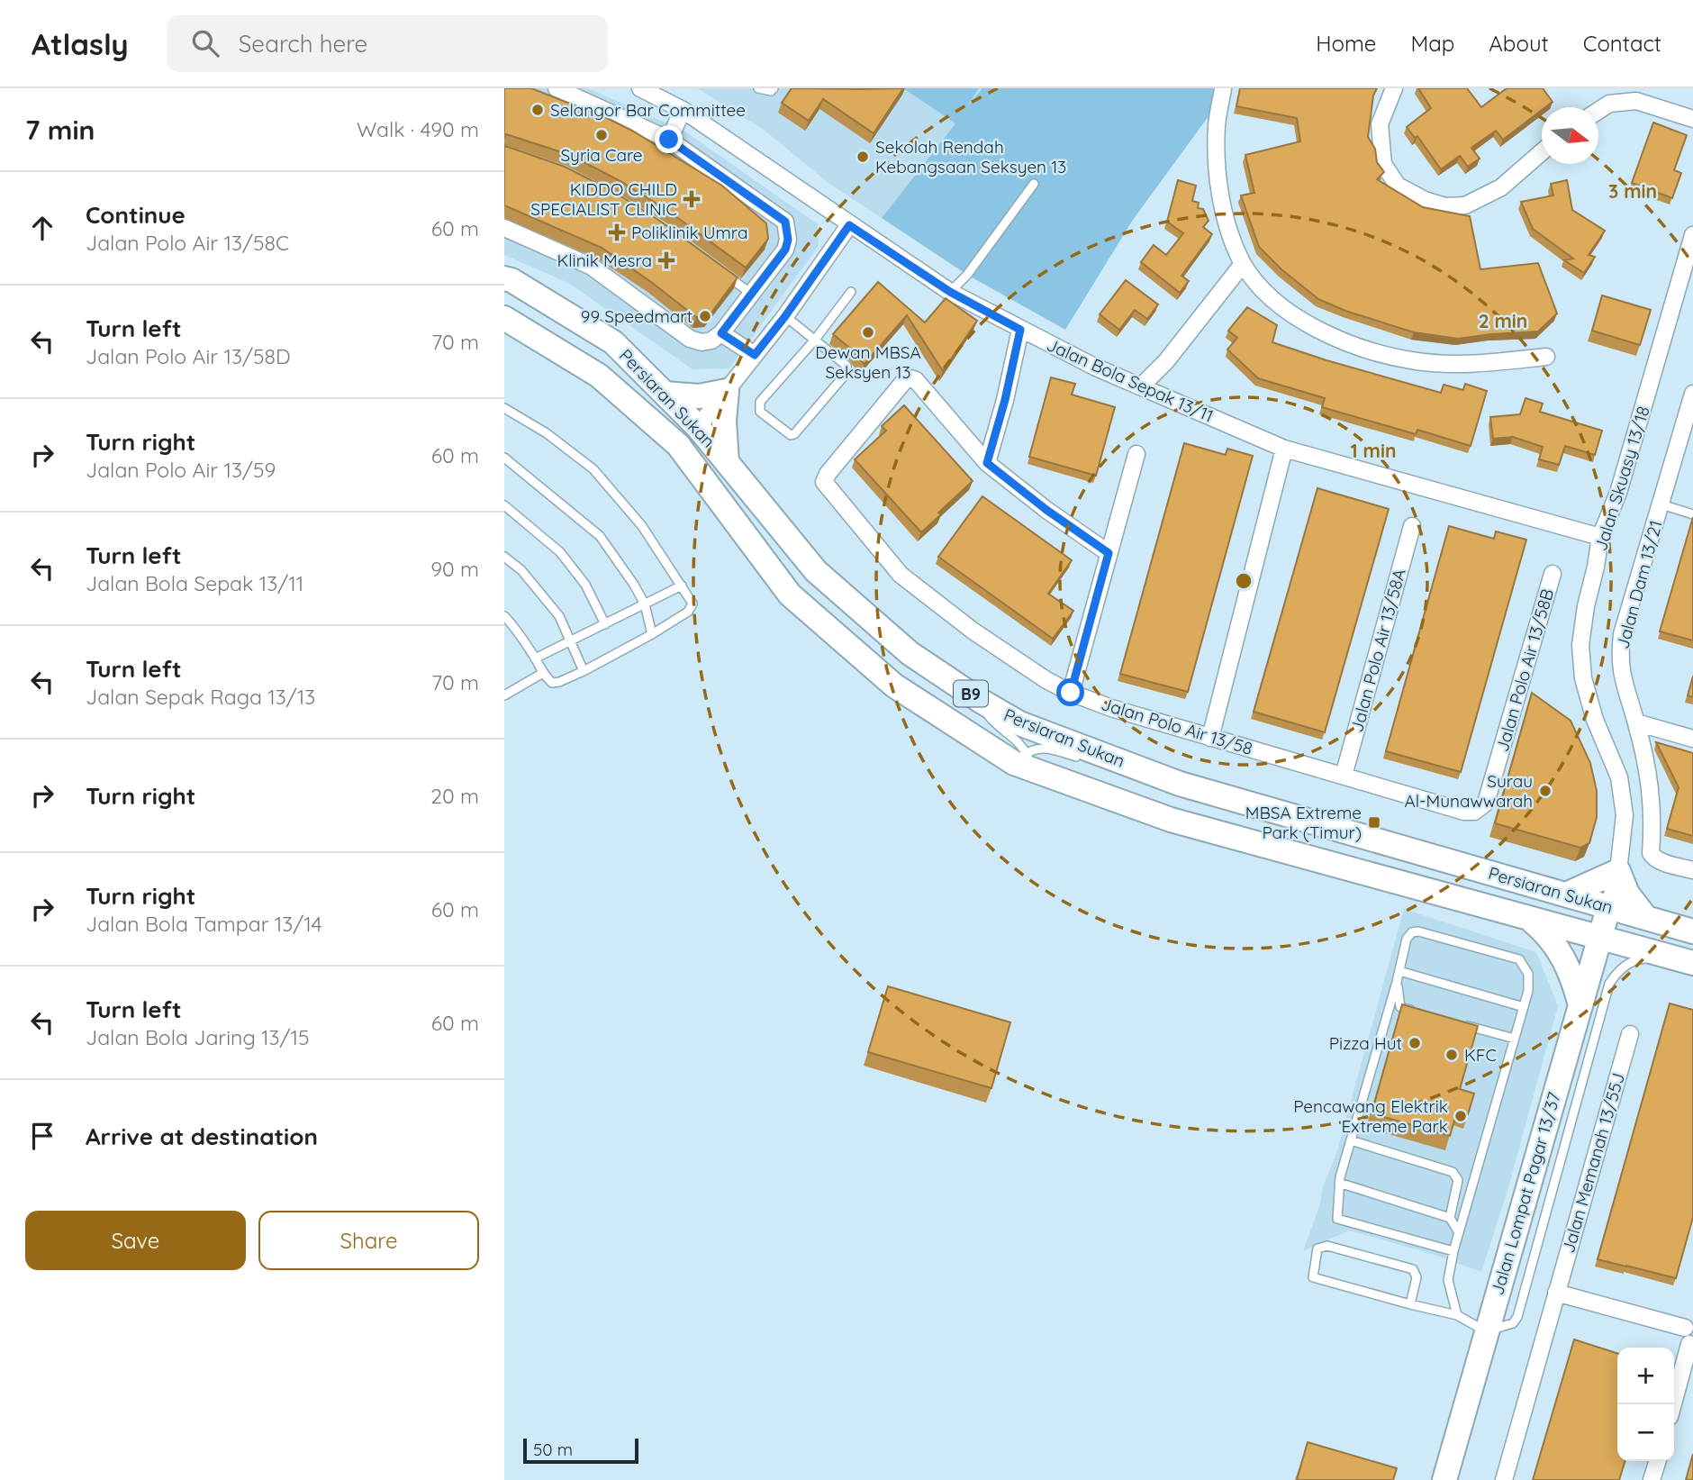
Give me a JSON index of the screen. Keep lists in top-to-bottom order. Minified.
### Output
{"streets":{"main road":["Persiaran Sukan","B9","Jalan Lompat Pagar 13/37"],"street":["Jalan Bola Sepak 13/11","Jalan Skuasy 13/18","Jalan Dam 13/21","Jalan Polo Air 13/58A","Jalan Polo Air 13/58B","Jalan Polo Air 13/58","Jalan Memanah 13/55J"]},"crossings":[["Jalan Bola Sepak 13/11","Jalan Skuasy 13/18"],["Persiaran Sukan","Jalan Skuasy 13/18"],["Persiaran Sukan","Jalan Lompat Pagar 13/37"],["Jalan Skuasy 13/18","Jalan Lompat Pagar 13/37"],["Jalan Polo Air 13/58A","Jalan Polo Air 13/58"],["Jalan Polo Air 13/58B","Jalan Polo Air 13/58"]],"places":{"other":["Selangor Bar Committee","Syria Care","Sekolah Rendah Kebangsaan Seksyen 13","99 Speedmart","Dewan MBSA Seksyen 13","Surau Al-Munawwarah","Pizza Hut","KFC","Pencawang Elektrik Extreme Park"],"health":["KIDDO CHILD SPECIALIST CLINIC","Poliklinik Umra","Klinik Mesra"],"transit":["MBSA Extreme Park (Timur)"]},"scale_bar":"50 m","north":"right","page":{"header":"Atlasly","search":"Search here","nav":["Home","Map","About","Contact"],"heading":["7 min","Walk · 490 m"],"list":[["Continue","Jalan Polo Air 13/58C","60 m"],["Turn left","Jalan Polo Air 13/58D","70 m"],["Turn right","Jalan Polo Air 13/59","60 m"],["Turn left","Jalan Bola Sepak 13/11","90 m"],["Turn left","Jalan Sepak Raga 13/13","70 m"],["Turn right","20 m"],["Turn right","Jalan Bola Tampar 13/14","60 m"],["Turn left","Jalan Bola Jaring 13/15","60 m"],"Arrive at destination"],"buttons":["Save","Share"],"map_buttons":["+","−"],"scale":"50 m"},"rings":["3 min","2 min","1 min"]}
